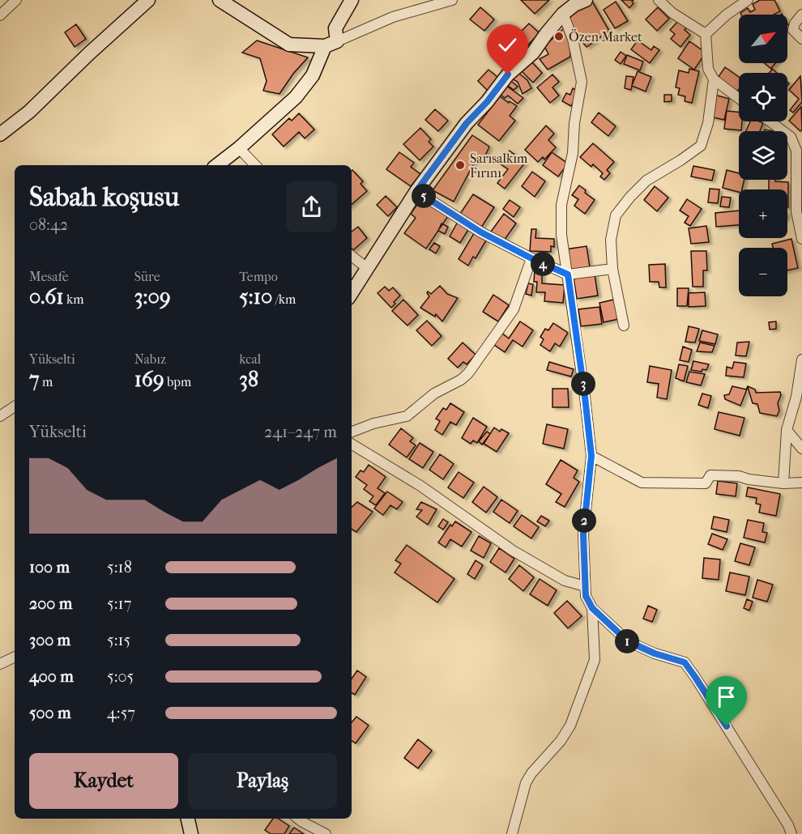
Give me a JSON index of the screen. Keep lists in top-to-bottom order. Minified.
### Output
{"places":["Özen Market","Sarısalkım Fırını"],"north":"top right","page":{"map_buttons":["+","−"],"heading":["Sabah koşusu","08:42"],"pins":["5","4","3","2","1"],"stats":[["Mesafe","0.61 km"],["Süre","3:09"],["Tempo","5:10 /km"],["Yükselti","7 m"],["Nabız","169 bpm"],["kcal","38"]],"chart":["Yükselti","241–247 m"],"list":[{"name":"100 m","note":"5:18"},{"name":"200 m","note":"5:17"},{"name":"300 m","note":"5:15"},{"name":"400 m","note":"5:05"},{"name":"500 m","note":"4:57"}],"buttons":["Kaydet","Paylaş"]}}
